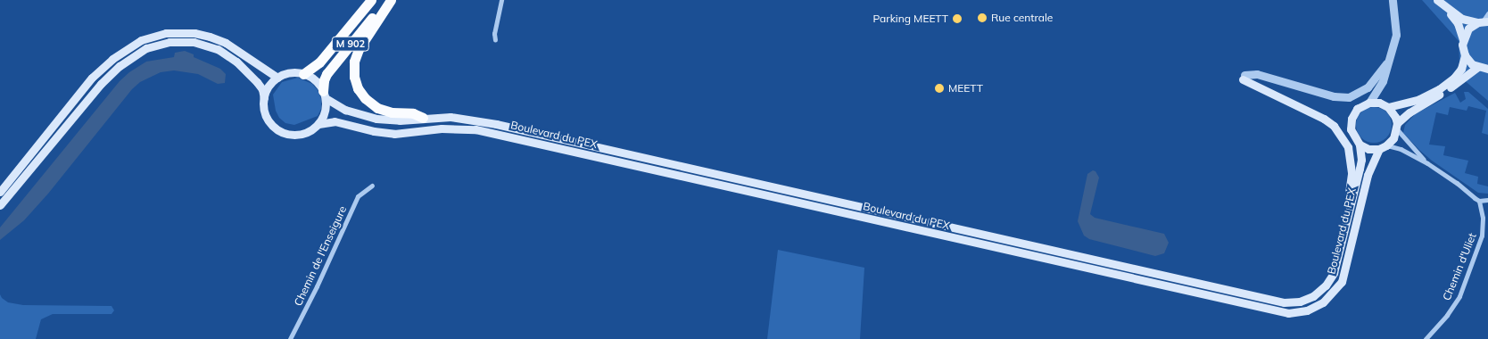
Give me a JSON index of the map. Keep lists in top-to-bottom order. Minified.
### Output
{"streets":{"highway":["M 902"],"main road":["Boulevard du PEX"],"street":["Chemin de l'Enseigure","Chemin d'Uliet"]},"crossings":[["M 902","Boulevard du PEX"]],"places":["Rue centrale","Parking MEETT","MEETT"]}
